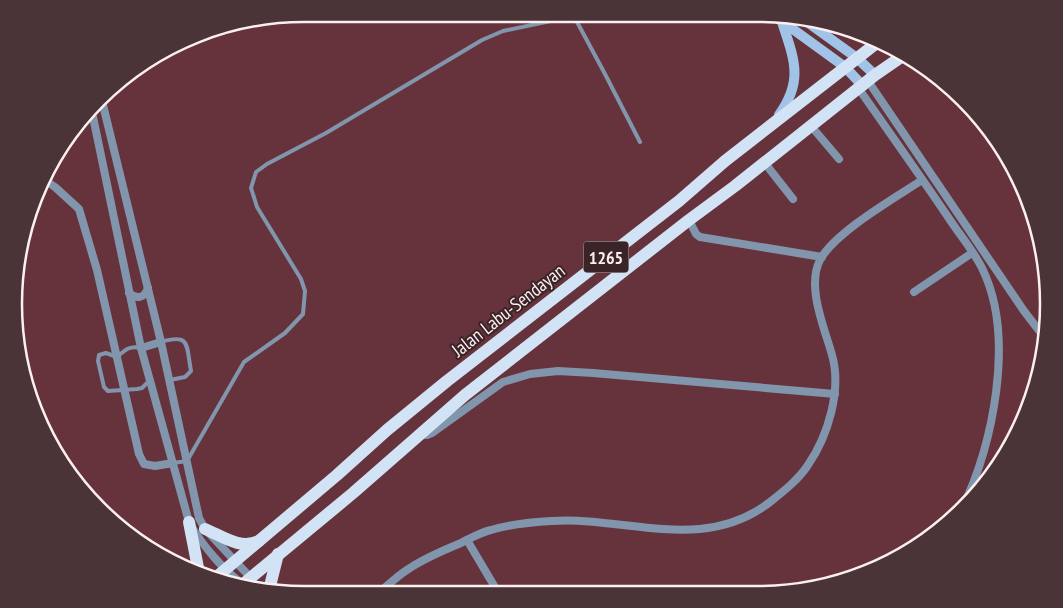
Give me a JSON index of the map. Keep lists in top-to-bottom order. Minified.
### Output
{"streets":{"main road":["1265","Jalan Labu-Sendayan"]}}
